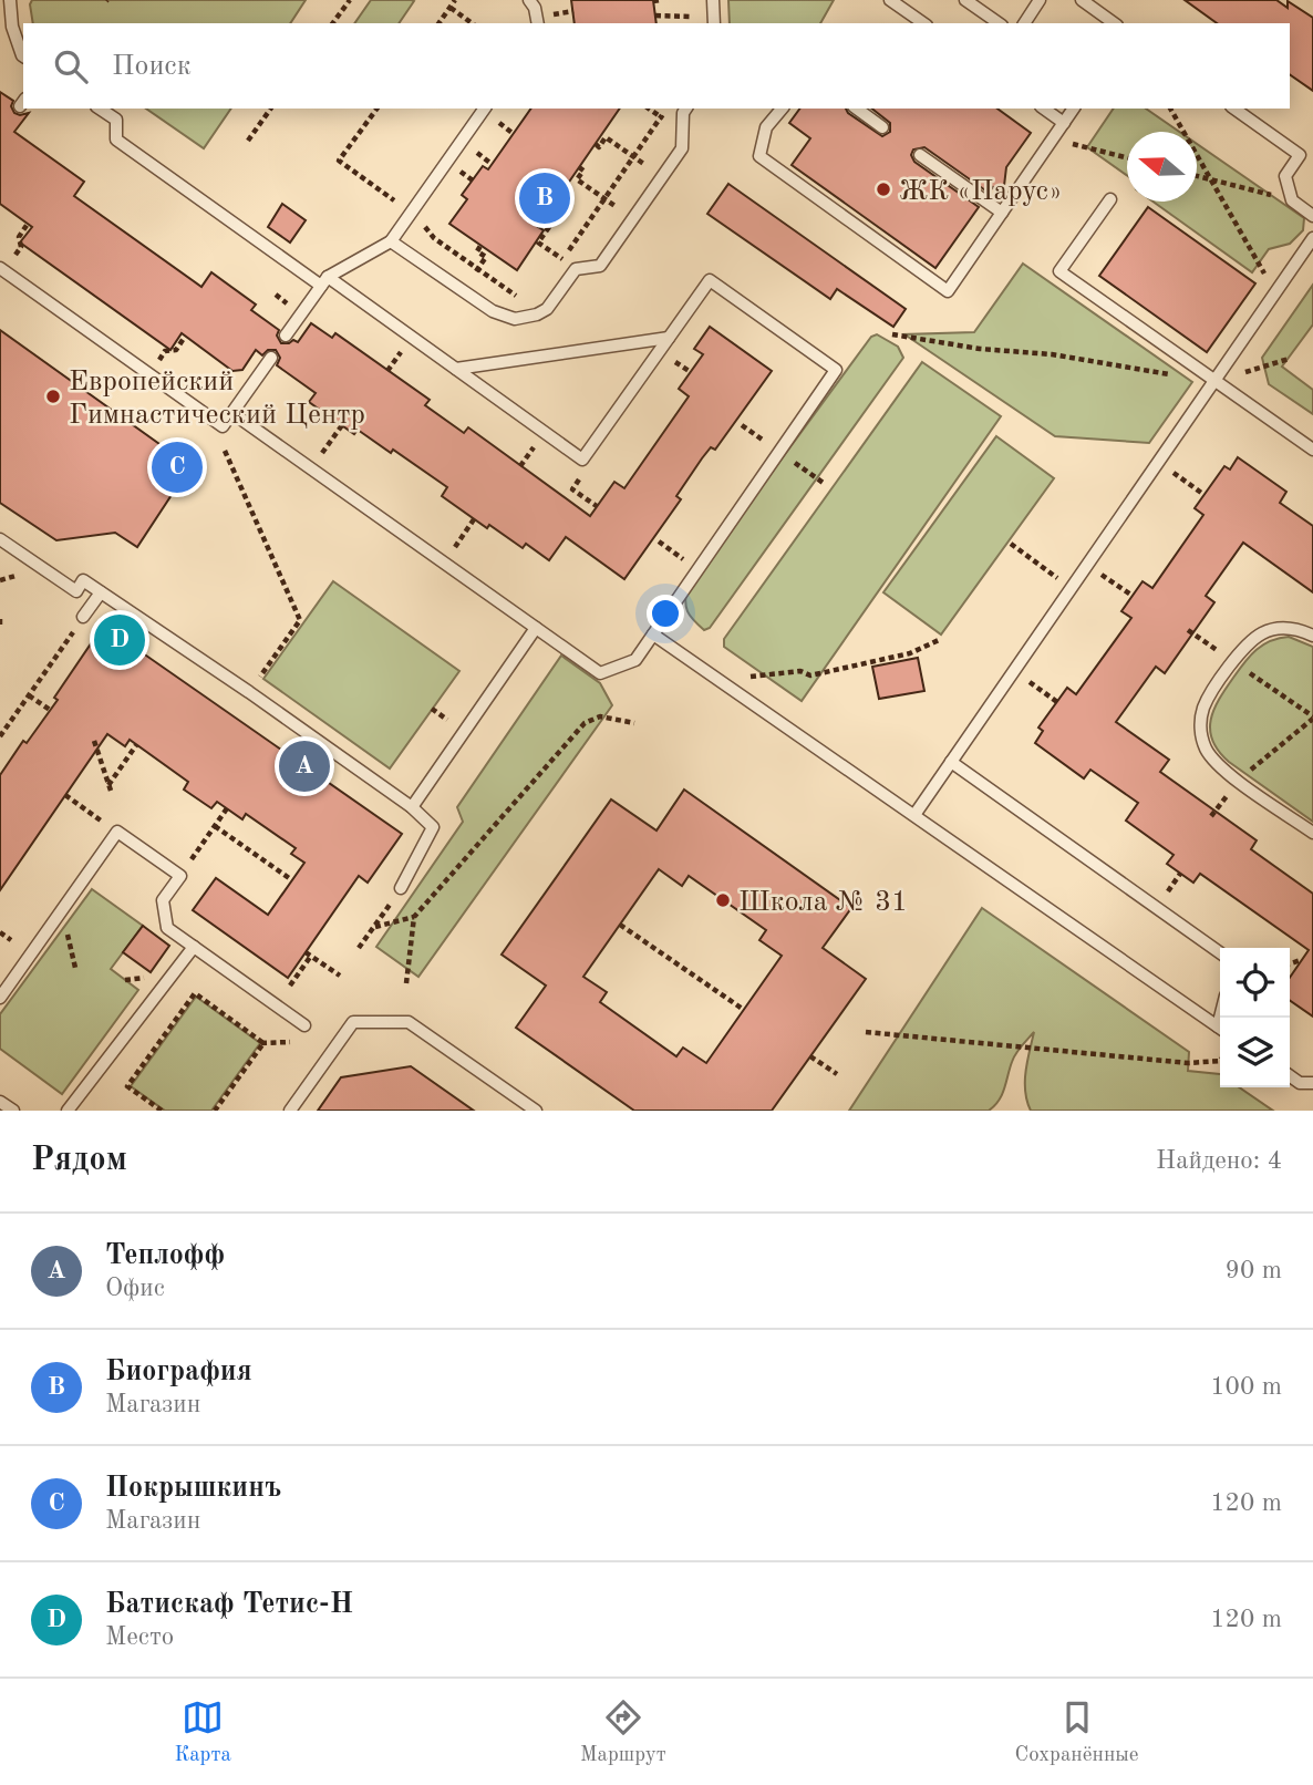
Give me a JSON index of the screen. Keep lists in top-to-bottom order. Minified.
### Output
{"places":["ЖК «Парус»","Европейский Гимнастический Центр","Школа № 31"],"north":"left","page":{"search":"Поиск","pins":["B","C","D","A"],"heading":["Рядом","Найдено: 4"],"list":[{"mark":"A","name":"Теплофф","note":"Офис","value":"90 m"},{"mark":"B","name":"Биография","note":"Магазин","value":"100 m"},{"mark":"C","name":"Покрышкинъ","note":"Магазин","value":"120 m"},{"mark":"D","name":"Батискаф Тетис-Н","note":"Место","value":"120 m"}],"nav":["Карта","Маршрут","Сохранённые"]}}
